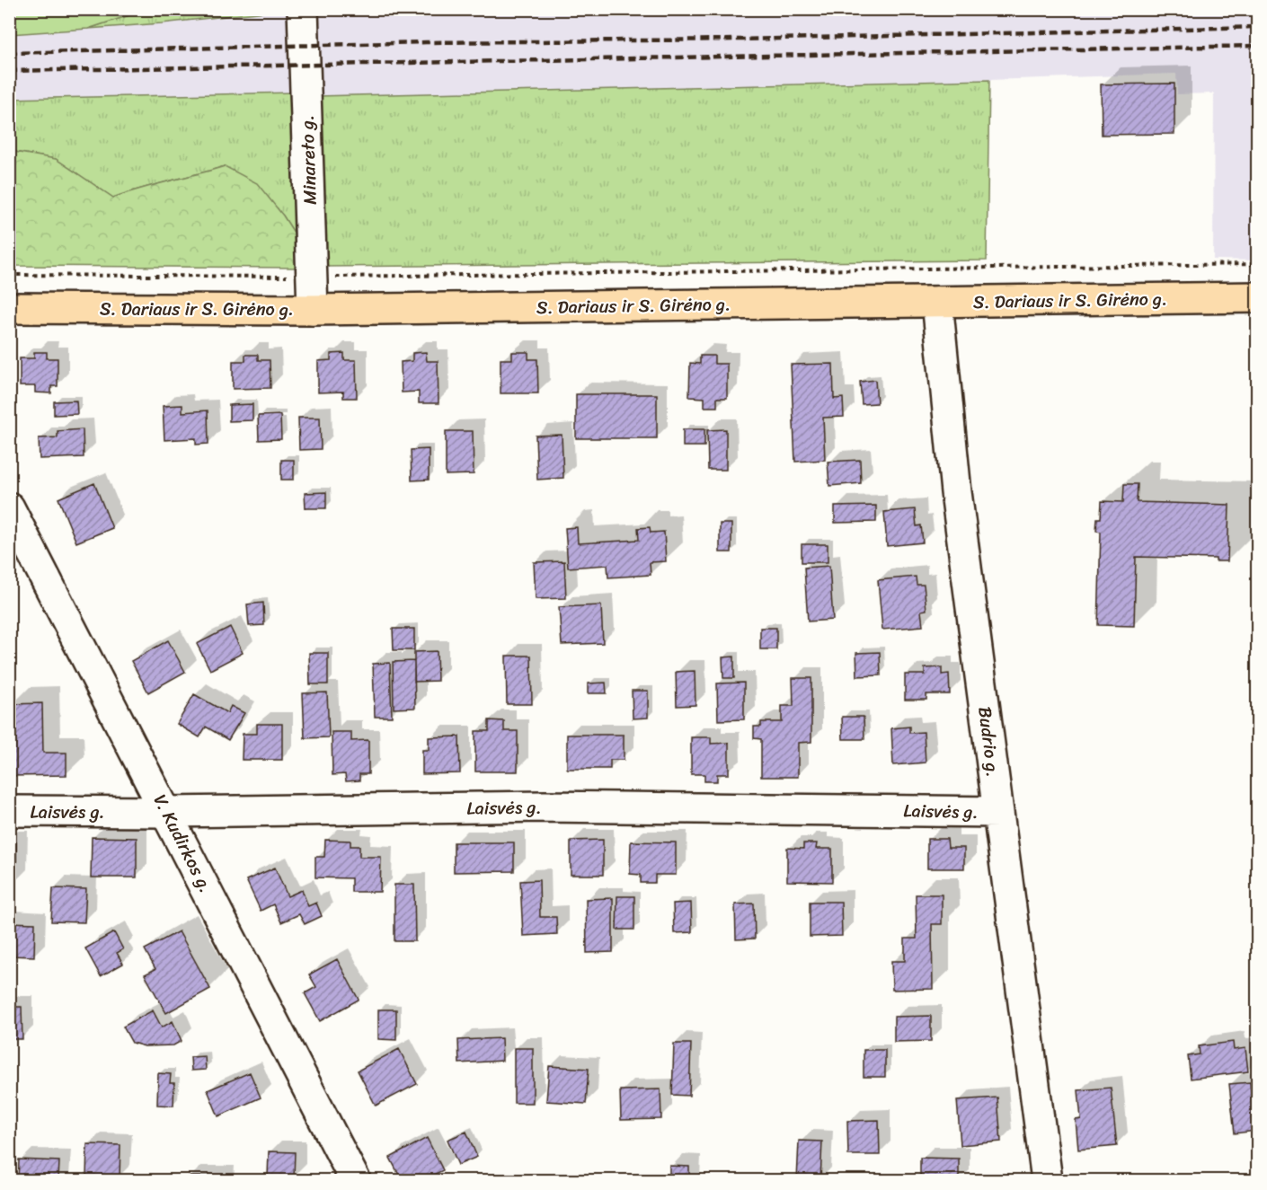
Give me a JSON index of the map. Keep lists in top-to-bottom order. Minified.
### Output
{"streets":{"main road":["S. Dariaus ir S. Girėno g."],"street":["Minareto g.","Budrio g.","Laisvės g.","V. Kudirkos g."]},"crossings":[["Minareto g.","S. Dariaus ir S. Girėno g."],["S. Dariaus ir S. Girėno g.","Budrio g."],["Budrio g.","Laisvės g."],["Laisvės g.","V. Kudirkos g."]]}
